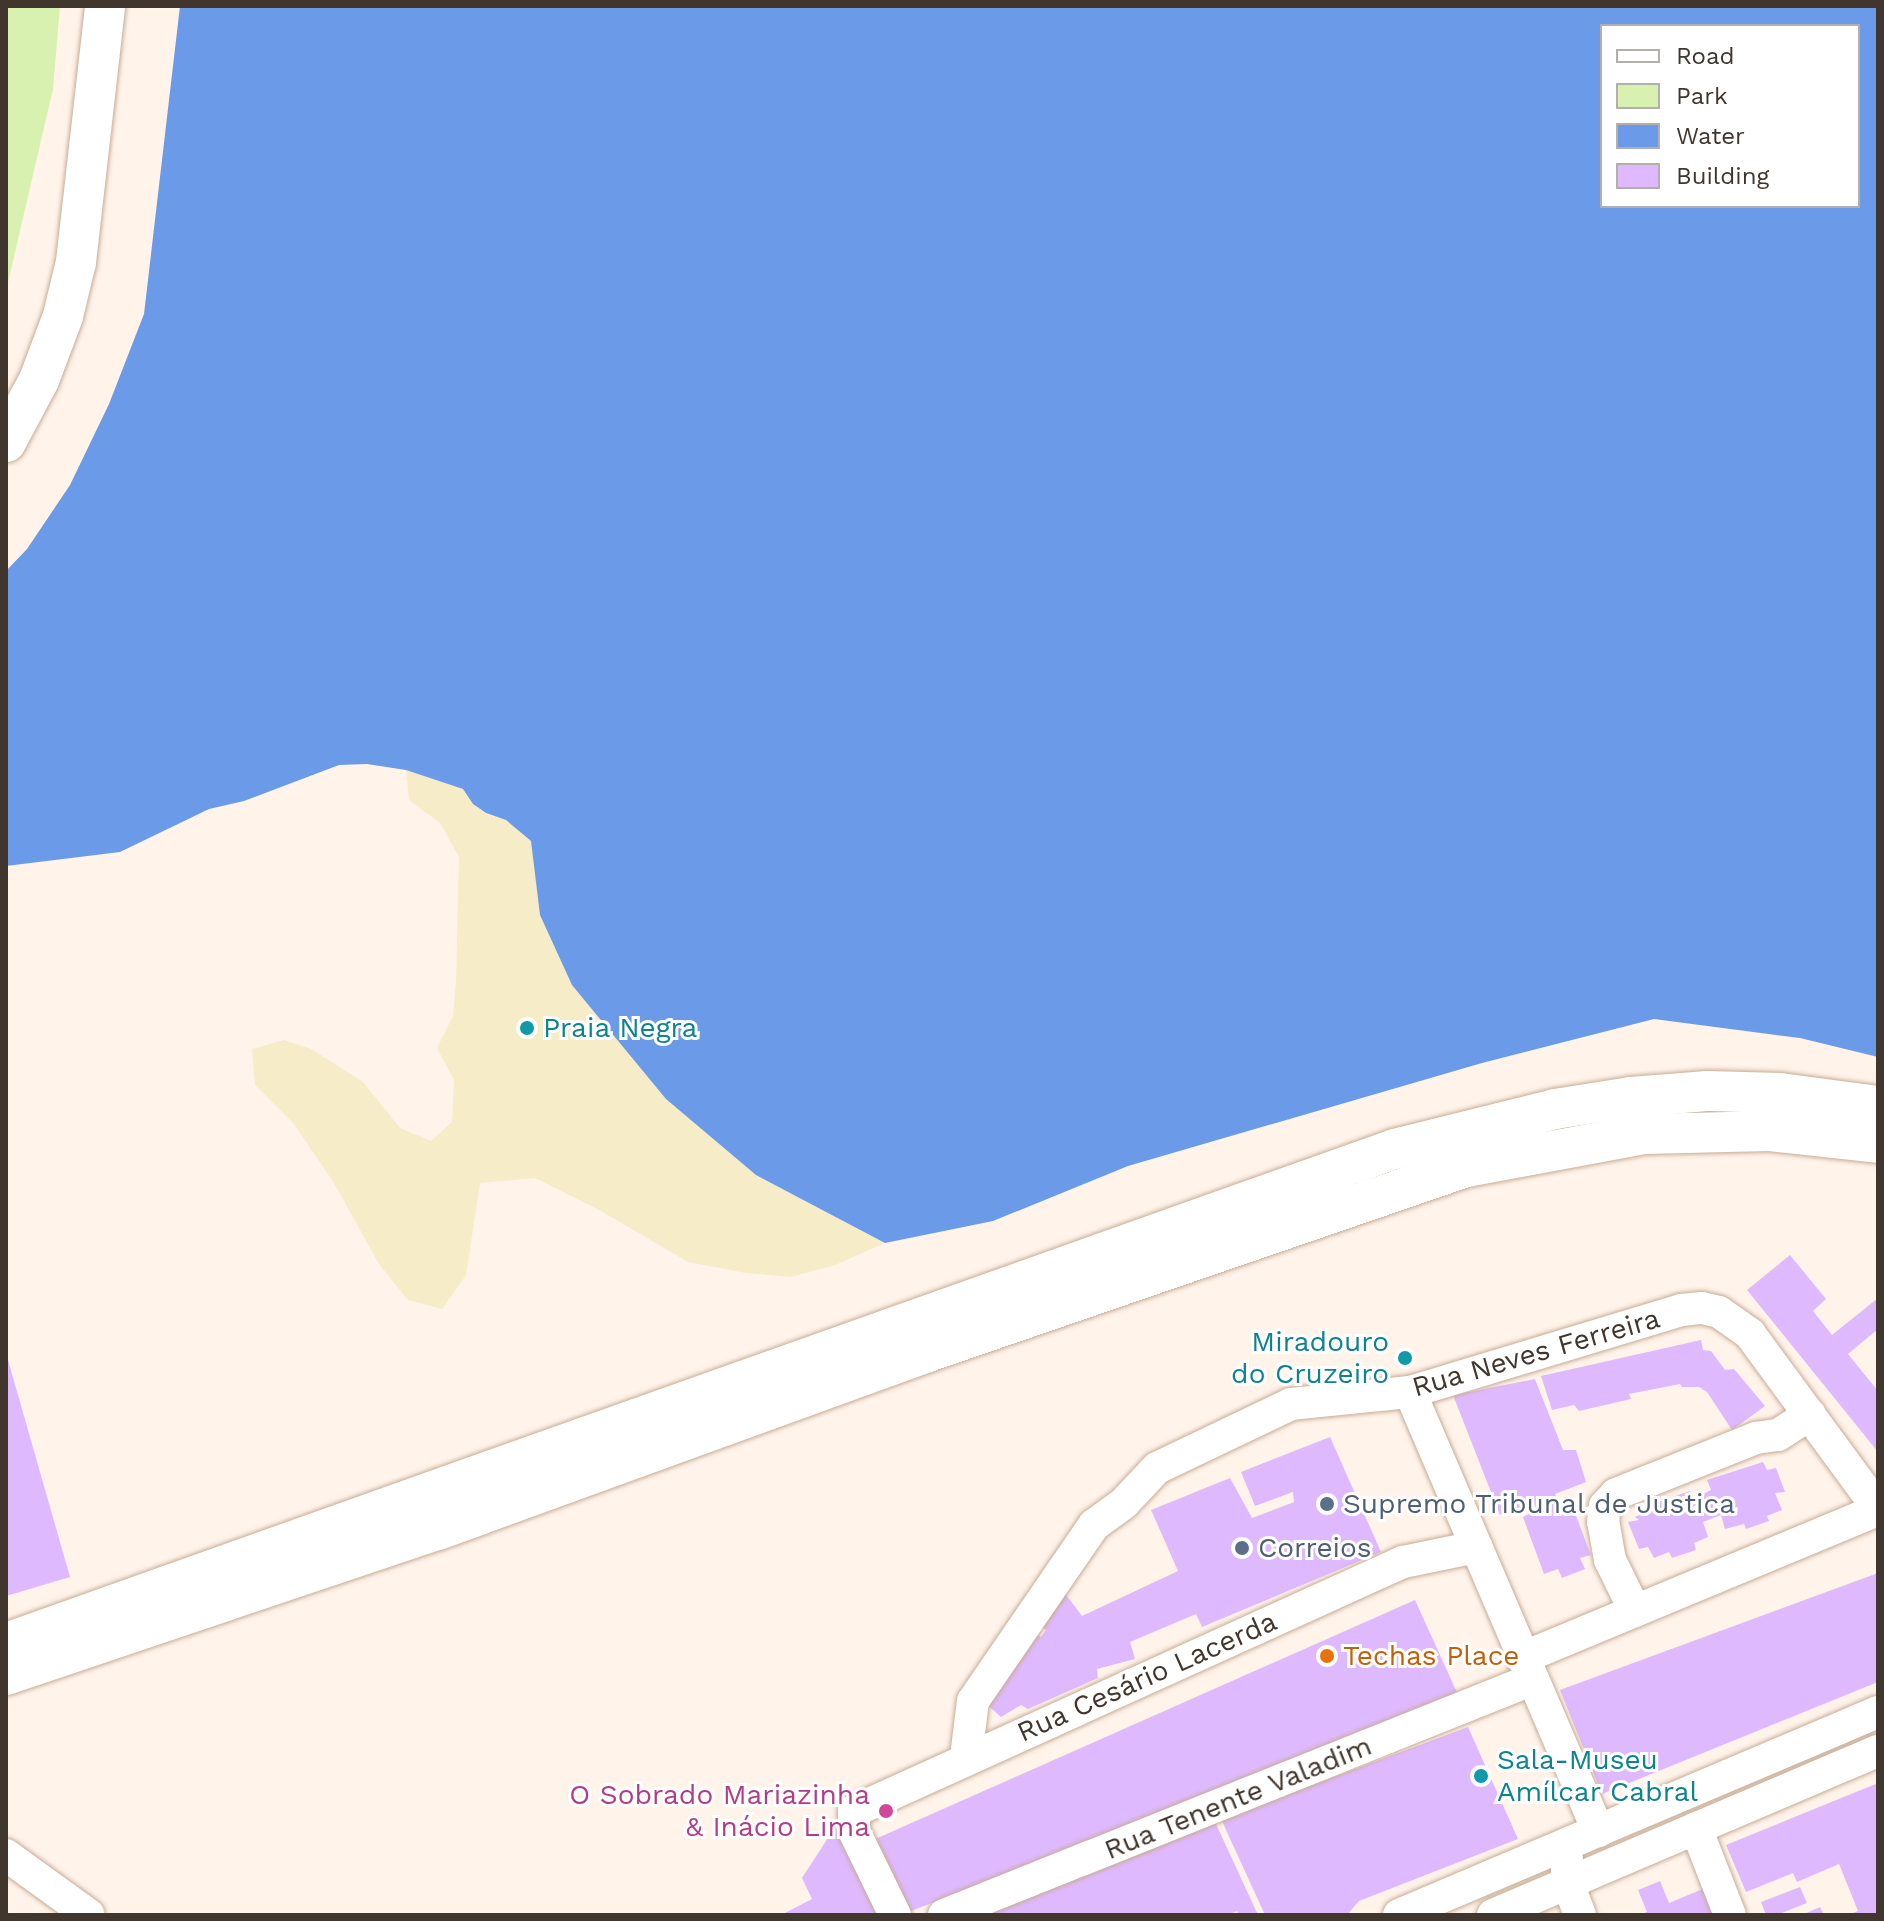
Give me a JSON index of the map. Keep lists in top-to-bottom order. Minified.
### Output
{"streets":{"street":["Rua Neves Ferreira","Rua Cesário Lacerda","Rua Tenente Valadim"]},"crossings":[["Rua Neves Ferreira","Rua Cesário Lacerda"],["Rua Neves Ferreira","Rua Tenente Valadim"]],"places":["Praia Negra","Miradouro do Cruzeiro","Supremo Tribunal de Justica","Correios","Techas Place","Sala-Museu Amílcar Cabral","O Sobrado Mariazinha & Inácio Lima"],"legend":["Road","Park","Water","Building"]}
